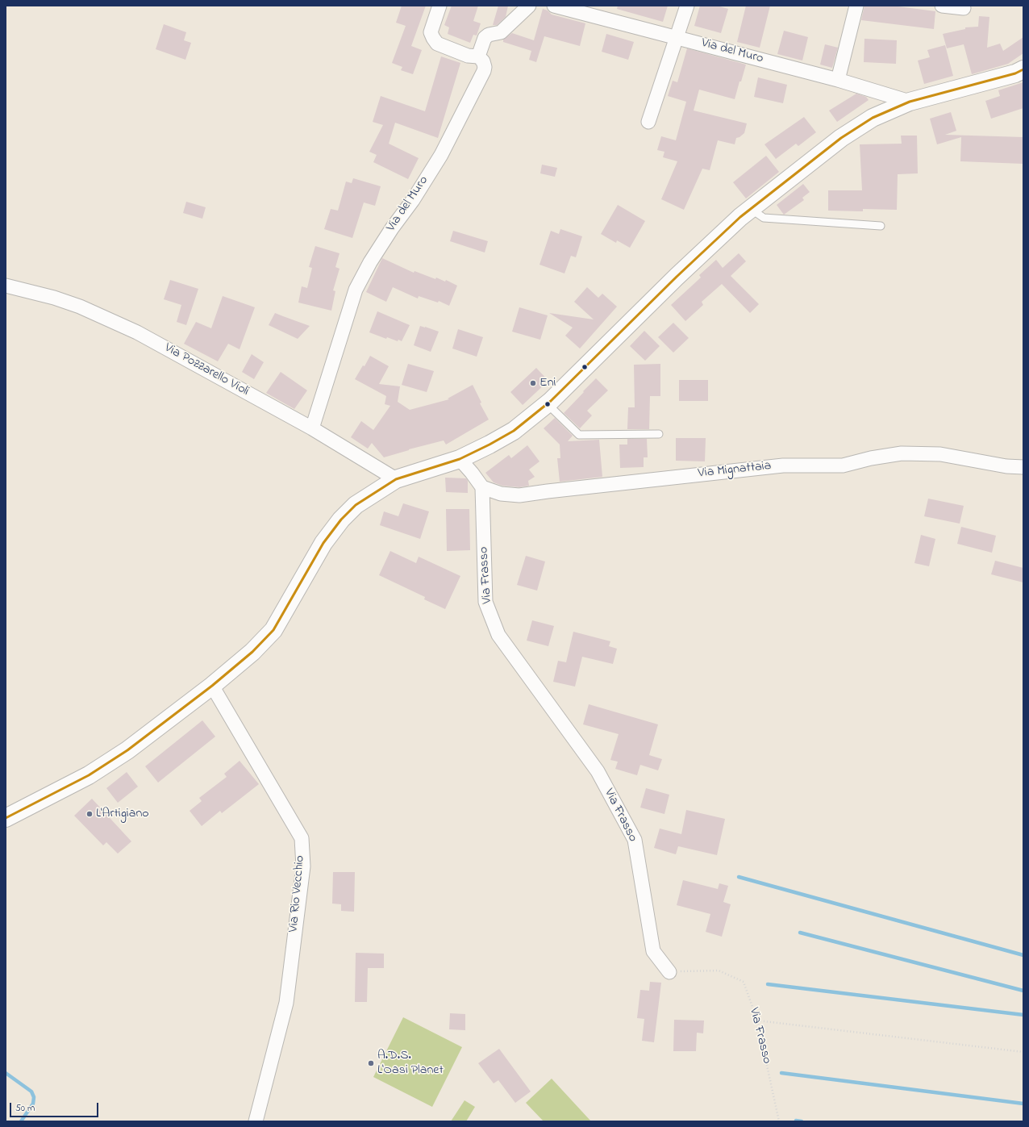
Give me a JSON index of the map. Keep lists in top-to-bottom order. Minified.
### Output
{"streets":{"street":["Via del Muro","Via Pozzarello Violi","Via Mignattaia","Via Frasso","Via Rio Vecchio"]},"crossings":[["Via del Muro","Via Pozzarello Violi"],["Via Mignattaia","Via Frasso"]],"places":["Eni","L'Artigiano","A.D.S. L'Oasi Planet"],"scale_bar":"50 m"}
